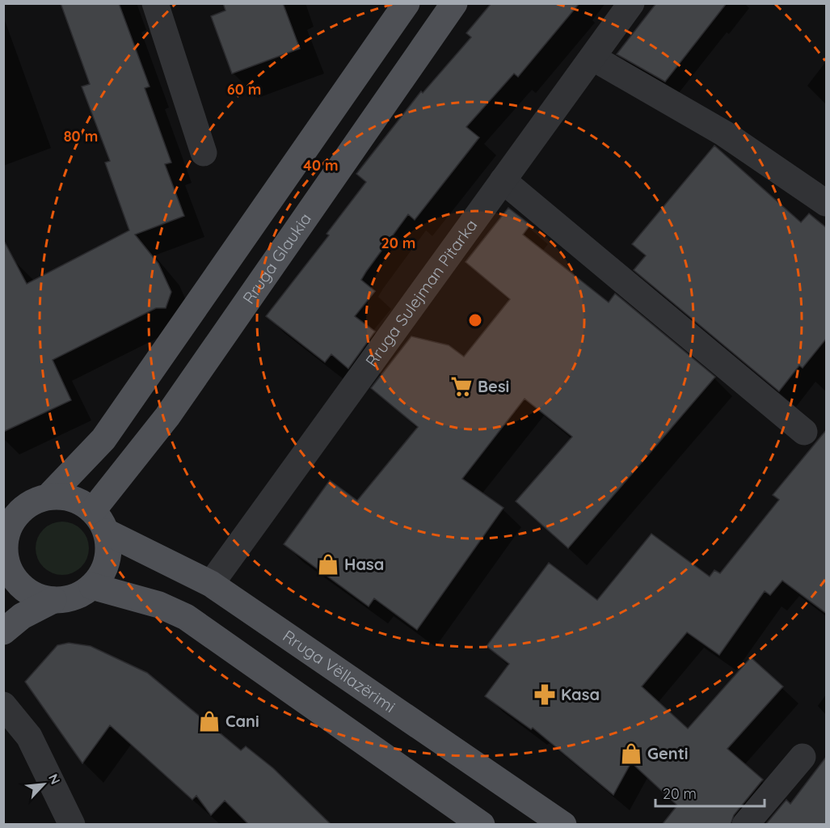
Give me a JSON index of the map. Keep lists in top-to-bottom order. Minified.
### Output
{"streets":{"main road":["Rruga Glaukia","Rruga Vëllazërimi"],"street":["Rruga Sulejman Pitarka"]},"crossings":[["Rruga Glaukia","Rruga Vëllazërimi"],["Rruga Sulejman Pitarka","Rruga Vëllazërimi"]],"places":{"supermarket":["Besi"],"shop":["Hasa","Cani","Genti"],"pharmacy":["Kasa"]},"scale_bar":"20 m","north":"top right","rings":["60 m","80 m","40 m","20 m"]}
